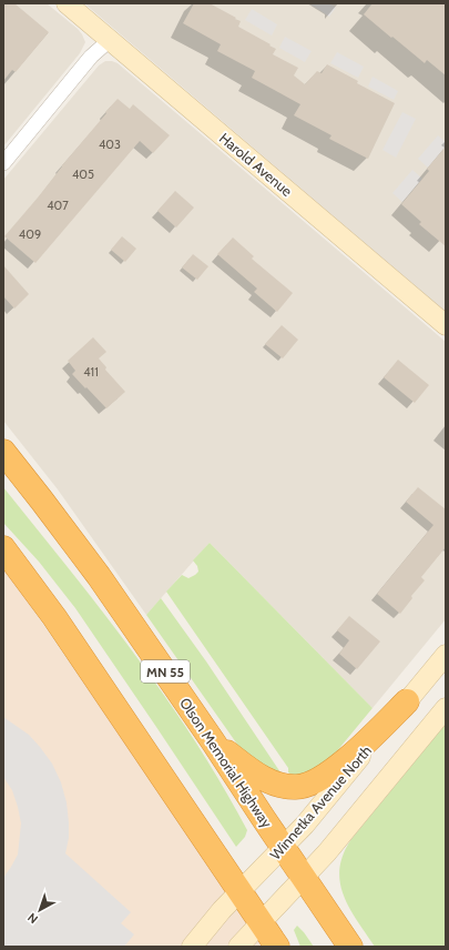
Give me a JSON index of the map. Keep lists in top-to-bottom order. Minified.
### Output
{"streets":{"highway":["MN 55","Olson Memorial Highway"],"street":["Harold Avenue","Winnetka Avenue North"]},"crossings":[["Olson Memorial Highway","Winnetka Avenue North"]],"house_numbers":["403","405","407","409","411"],"north":"bottom left"}
